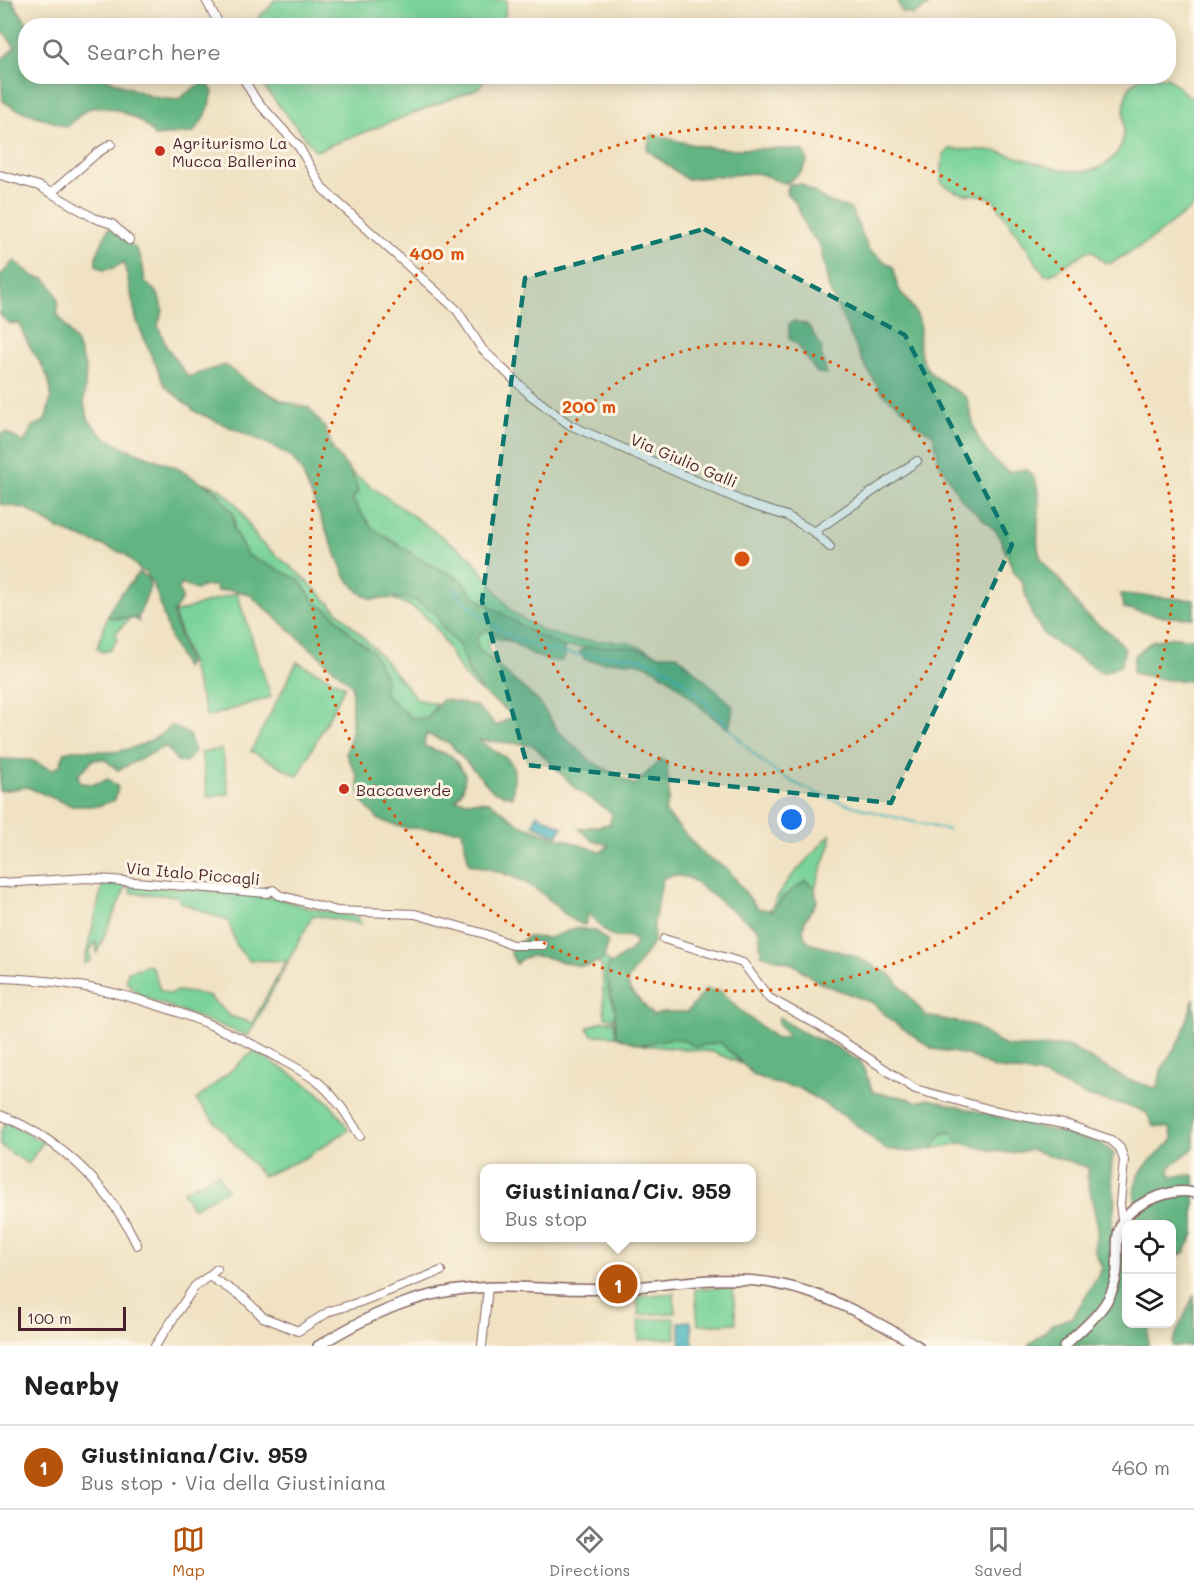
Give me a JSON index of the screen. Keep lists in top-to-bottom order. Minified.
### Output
{"streets":{"street":["Via Giulio Galli","Via Italo Piccagli"]},"places":["Agriturismo La Mucca Ballerina","Baccaverde"],"scale_bar":"100 m","page":{"search":"Search here","popup":["Giustiniana/Civ. 959","Bus stop"],"pins":"1","scale":"100 m","heading":"Nearby","list":[{"mark":"1","name":"Giustiniana/Civ. 959","note":"Bus stop · Via della Giustiniana","value":"460 m"}],"nav":["Map","Directions","Saved"]},"rings":["400 m","200 m"]}
